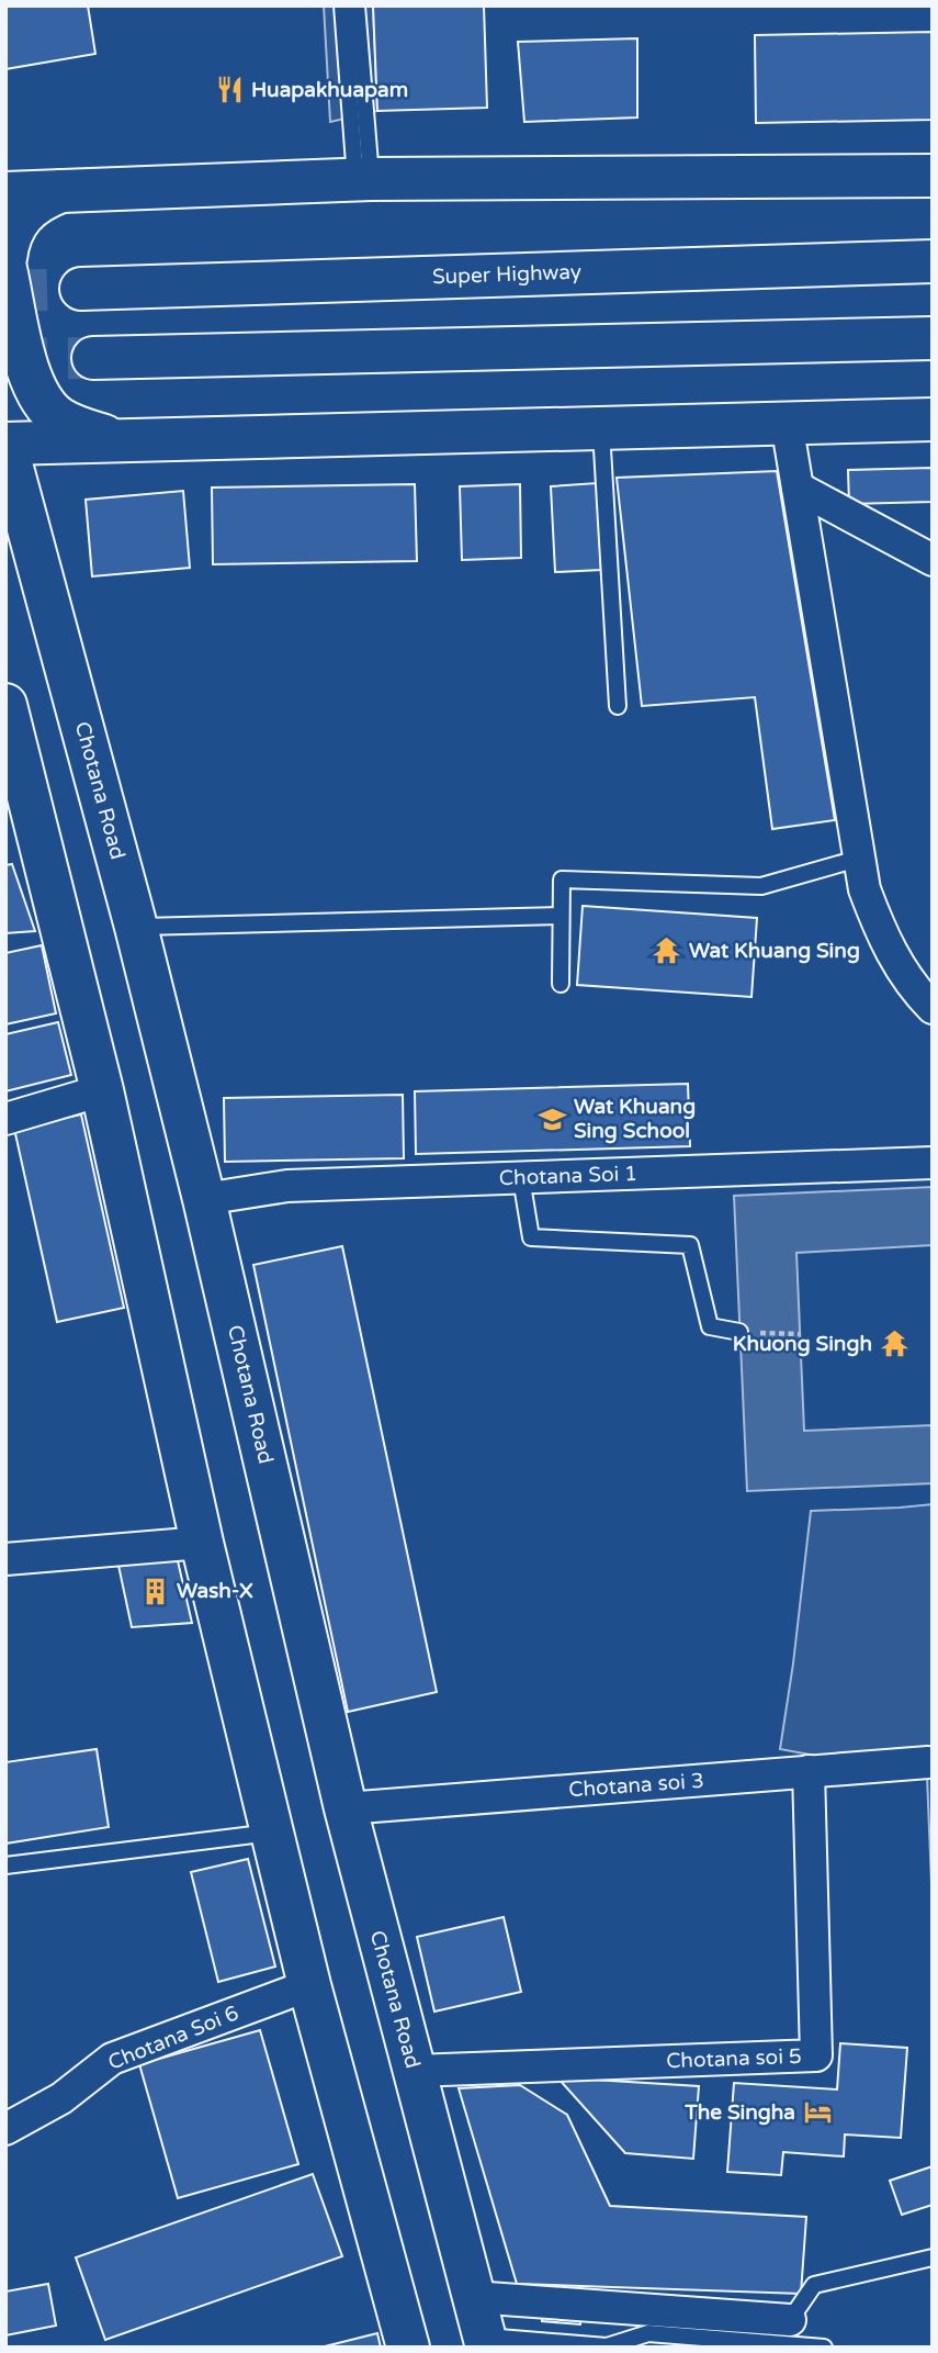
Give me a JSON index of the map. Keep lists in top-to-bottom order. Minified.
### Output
{"streets":{"main road":["Super Highway","Chotana Road"],"street":["Chotana Soi 1","Chotana soi 3","Chotana Soi 6","Chotana soi 5"]},"crossings":[["Chotana Road","Chotana Soi 1"],["Chotana Road","Chotana soi 3"],["Chotana Road","Chotana soi 5"],["Chotana soi 3","Chotana soi 5"]],"places":{"restaurant":["Huapakhuapam"],"temple":["Wat Khuang Sing","Khuong Singh"],"school or university":["Wat Khuang Sing School"],"building":["Wash-X"],"hotel":["The Singha"]}}
